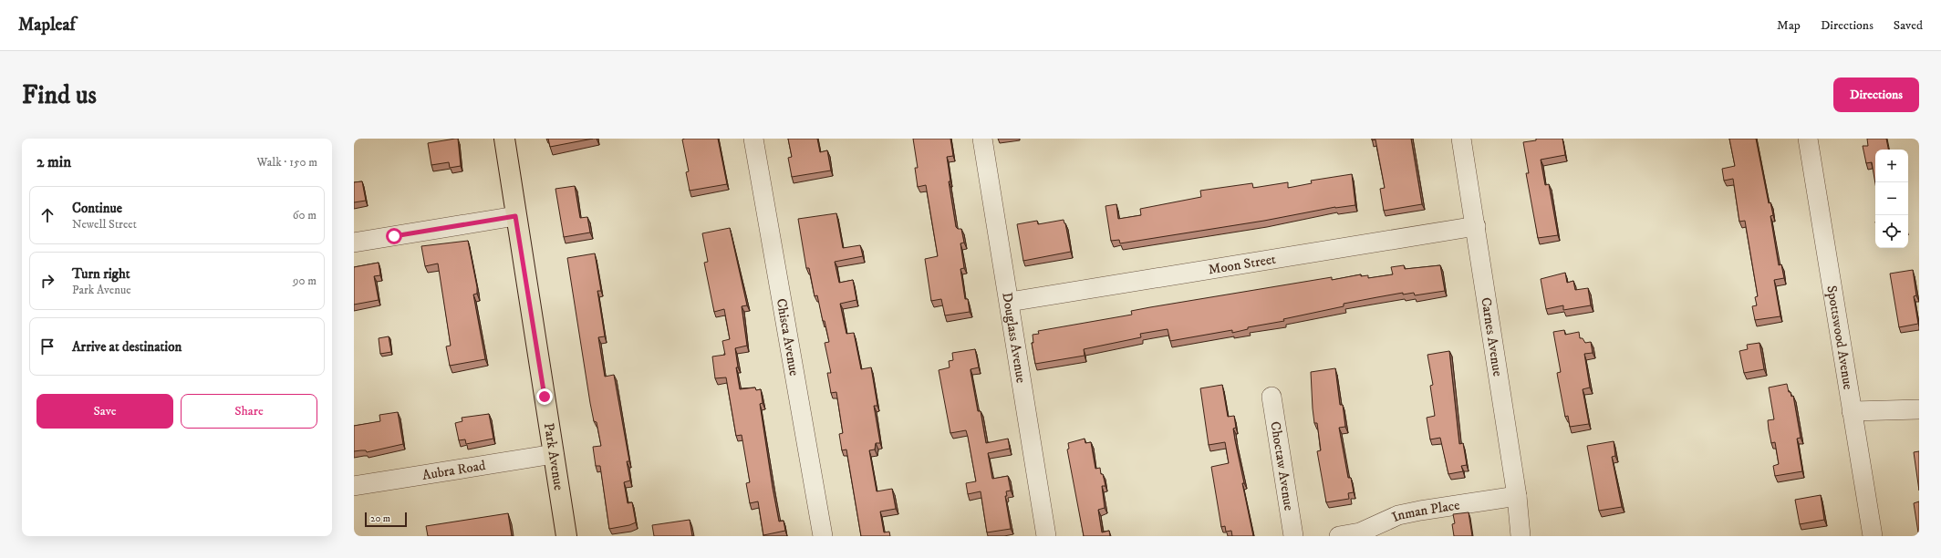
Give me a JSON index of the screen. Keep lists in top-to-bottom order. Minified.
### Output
{"streets":{"main road":["Park Avenue"],"street":["Moon Street","Chisca Avenue","Douglass Avenue","Carnes Avenue","Spottswood Avenue","Choctaw Avenue","Aubra Road","Inman Place"]},"crossings":[["Moon Street","Douglass Avenue"],["Moon Street","Carnes Avenue"],["Carnes Avenue","Inman Place"],["Park Avenue","Aubra Road"]],"scale_bar":"20 m","page":{"header":"Mapleaf","nav":["Map","Directions","Saved"],"buttons":["Directions",["Save","Share"]],"title":"Find us","heading":["2 min","Walk · 150 m"],"map_buttons":["+","−"],"list":[["Continue","Newell Street","60 m"],["Turn right","Park Avenue","90 m"],"Arrive at destination"],"scale":"20 m"}}
